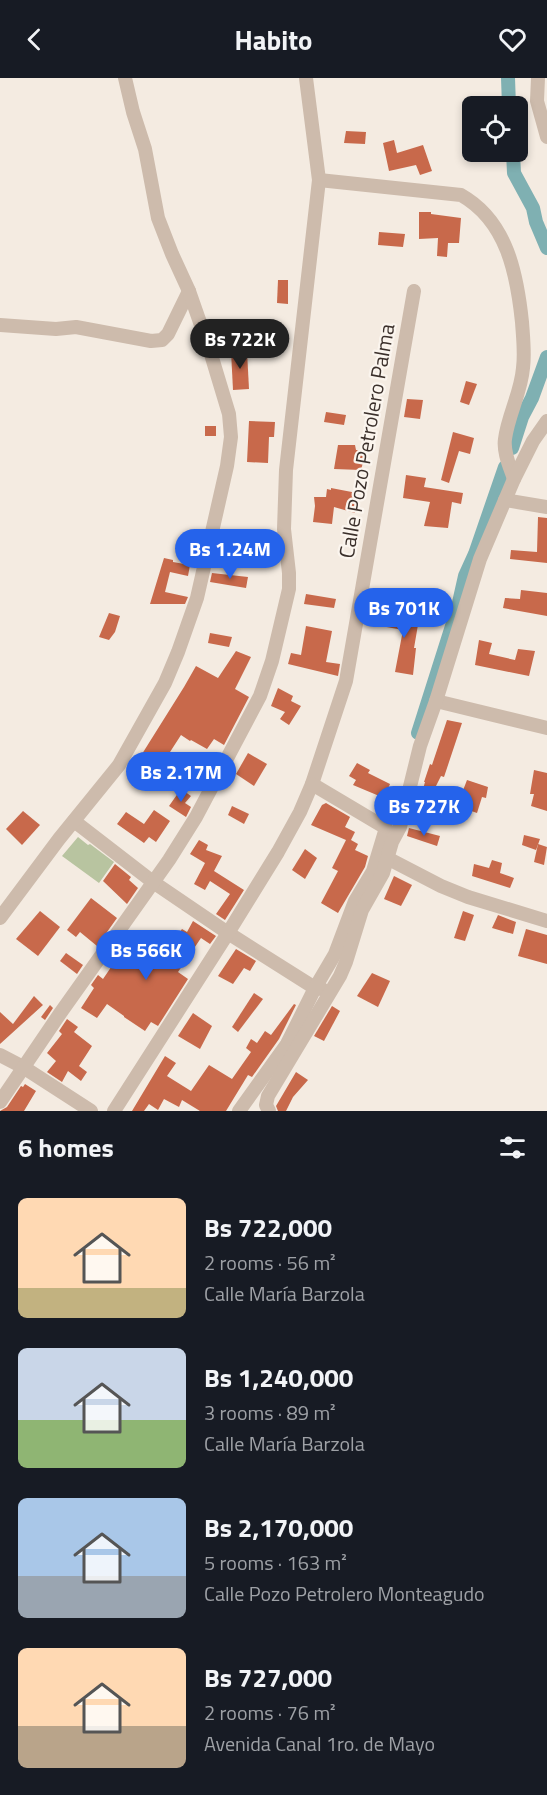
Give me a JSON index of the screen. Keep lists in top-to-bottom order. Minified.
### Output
{"streets":{"street":["Calle Pozo Petrolero Palma"]},"page":{"header":"Habito","price":["Bs 722K","Bs 1.24M","Bs 701K","Bs 2.17M","Bs 727K","Bs 566K"],"heading":"6 homes","list":[{"name":"Bs 722,000","note":"2 rooms · 56 m² · Calle María Barzola"},{"name":"Bs 1,240,000","note":"3 rooms · 89 m² · Calle María Barzola"},{"name":"Bs 2,170,000","note":"5 rooms · 163 m² · Calle Pozo Petrolero Monteagudo"},{"name":"Bs 727,000","note":"2 rooms · 76 m² · Avenida Canal 1ro. de Mayo"}]}}
